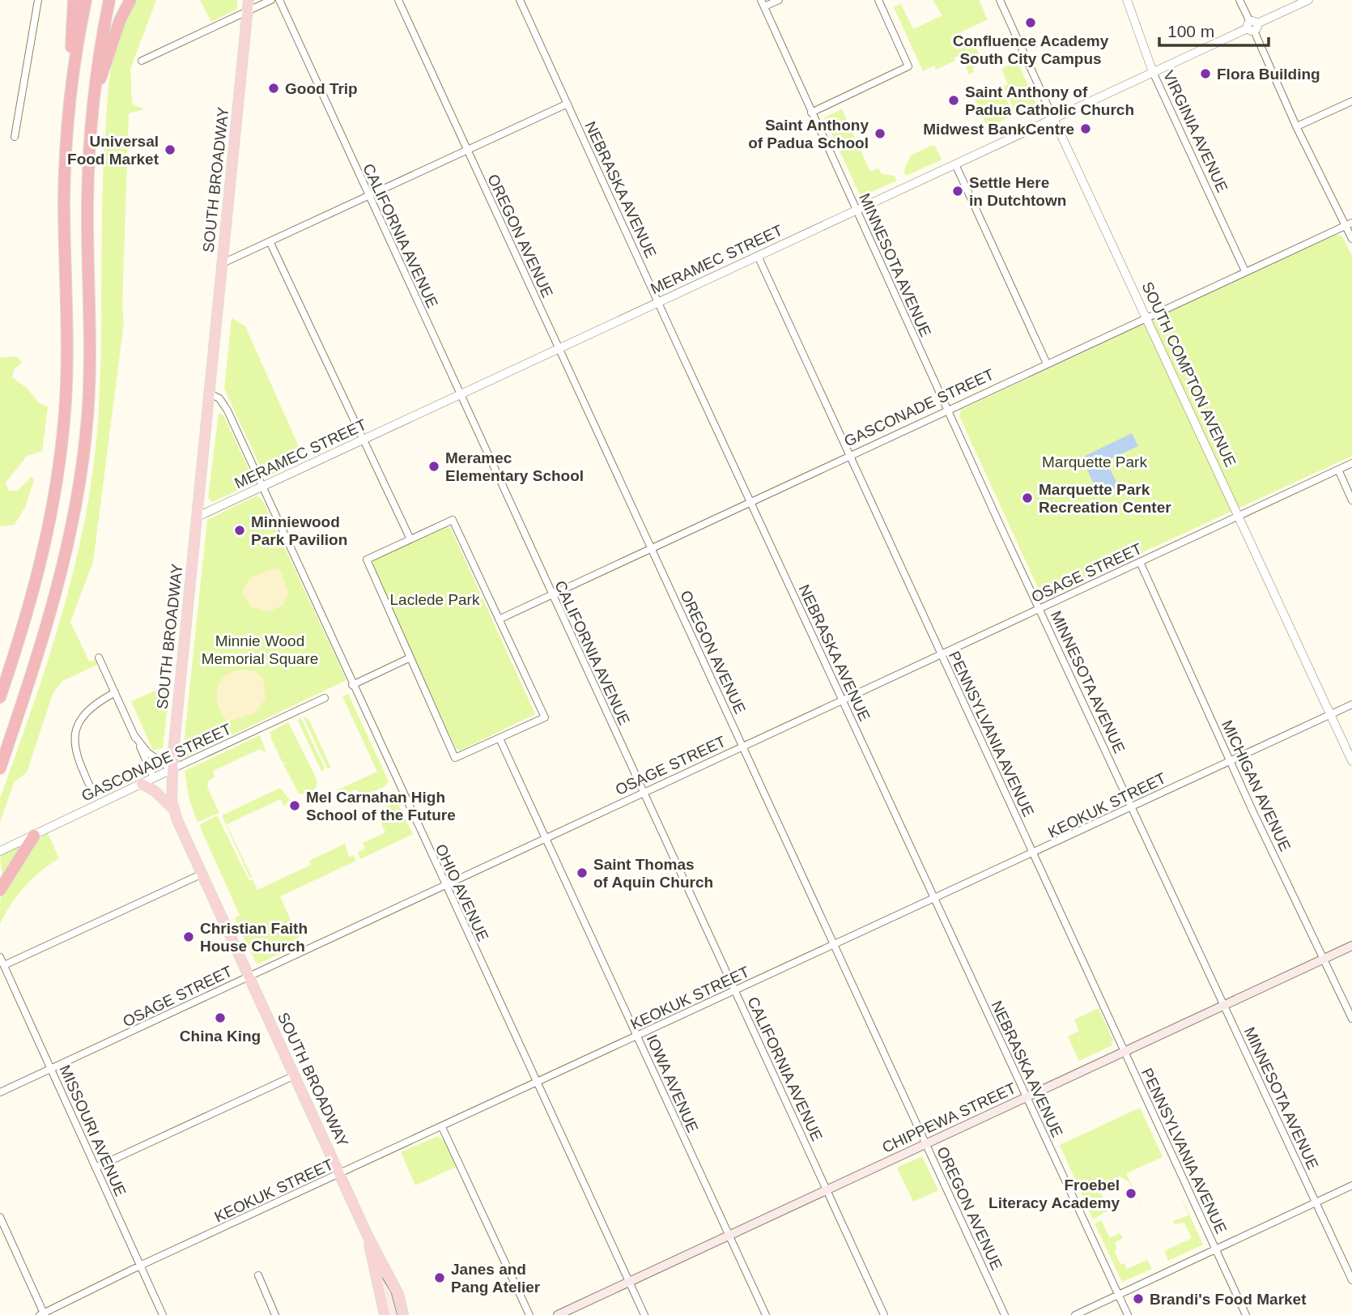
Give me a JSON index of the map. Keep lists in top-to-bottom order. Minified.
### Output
{"streets":{"main road":["SOUTH BROADWAY","CHIPPEWA STREET"],"street":["VIRGINIA AVENUE","NEBRASKA AVENUE","CALIFORNIA AVENUE","OREGON AVENUE","MERAMEC STREET","MINNESOTA AVENUE","SOUTH COMPTON AVENUE","GASCONADE STREET","OSAGE STREET","PENNSYLVANIA AVENUE","MICHIGAN AVENUE","KEOKUK STREET","OHIO AVENUE","IOWA AVENUE","MISSOURI AVENUE"]},"crossings":[["VIRGINIA AVENUE","MERAMEC STREET"],["VIRGINIA AVENUE","GASCONADE STREET"],["SOUTH BROADWAY","MERAMEC STREET"],["SOUTH BROADWAY","GASCONADE STREET"],["SOUTH BROADWAY","OSAGE STREET"],["SOUTH BROADWAY","KEOKUK STREET"],["SOUTH BROADWAY","OHIO AVENUE"],["NEBRASKA AVENUE","MERAMEC STREET"],["NEBRASKA AVENUE","GASCONADE STREET"],["NEBRASKA AVENUE","OSAGE STREET"],["NEBRASKA AVENUE","KEOKUK STREET"],["NEBRASKA AVENUE","CHIPPEWA STREET"],["CALIFORNIA AVENUE","MERAMEC STREET"],["CALIFORNIA AVENUE","GASCONADE STREET"],["CALIFORNIA AVENUE","OSAGE STREET"],["CALIFORNIA AVENUE","KEOKUK STREET"],["CALIFORNIA AVENUE","CHIPPEWA STREET"],["OREGON AVENUE","MERAMEC STREET"],["OREGON AVENUE","GASCONADE STREET"],["OREGON AVENUE","OSAGE STREET"],["OREGON AVENUE","KEOKUK STREET"],["OREGON AVENUE","CHIPPEWA STREET"],["MERAMEC STREET","MINNESOTA AVENUE"],["MERAMEC STREET","SOUTH COMPTON AVENUE"],["MERAMEC STREET","PENNSYLVANIA AVENUE"],["MERAMEC STREET","OHIO AVENUE"],["MINNESOTA AVENUE","GASCONADE STREET"],["MINNESOTA AVENUE","OSAGE STREET"],["MINNESOTA AVENUE","KEOKUK STREET"],["MINNESOTA AVENUE","CHIPPEWA STREET"],["SOUTH COMPTON AVENUE","GASCONADE STREET"],["SOUTH COMPTON AVENUE","OSAGE STREET"],["SOUTH COMPTON AVENUE","KEOKUK STREET"],["GASCONADE STREET","PENNSYLVANIA AVENUE"],["OSAGE STREET","PENNSYLVANIA AVENUE"],["OSAGE STREET","MICHIGAN AVENUE"],["OSAGE STREET","OHIO AVENUE"],["OSAGE STREET","IOWA AVENUE"],["OSAGE STREET","MISSOURI AVENUE"],["PENNSYLVANIA AVENUE","KEOKUK STREET"],["PENNSYLVANIA AVENUE","CHIPPEWA STREET"],["MICHIGAN AVENUE","KEOKUK STREET"],["MICHIGAN AVENUE","CHIPPEWA STREET"],["KEOKUK STREET","OHIO AVENUE"],["KEOKUK STREET","IOWA AVENUE"],["KEOKUK STREET","MISSOURI AVENUE"],["OHIO AVENUE","CHIPPEWA STREET"],["IOWA AVENUE","CHIPPEWA STREET"]],"parks":["Marquette Park","Laclede Park","Minnie Wood Memorial Square"],"places":["Confluence Academy South City Campus","Flora Building","Good Trip","Saint Anthony of Padua Catholic Church","Midwest BankCentre","Saint Anthony of Padua School","Universal Food Market","Settle Here in Dutchtown","Meramec Elementary School","Marquette Park Recreation Center","Minniewood Park Pavilion","Mel Carnahan High School of the Future","Saint Thomas of Aquin Church","Christian Faith House Church","China King","Froebel Literacy Academy","Janes and Pang Atelier","Brandi's Food Market"],"scale_bar":"100 m"}
